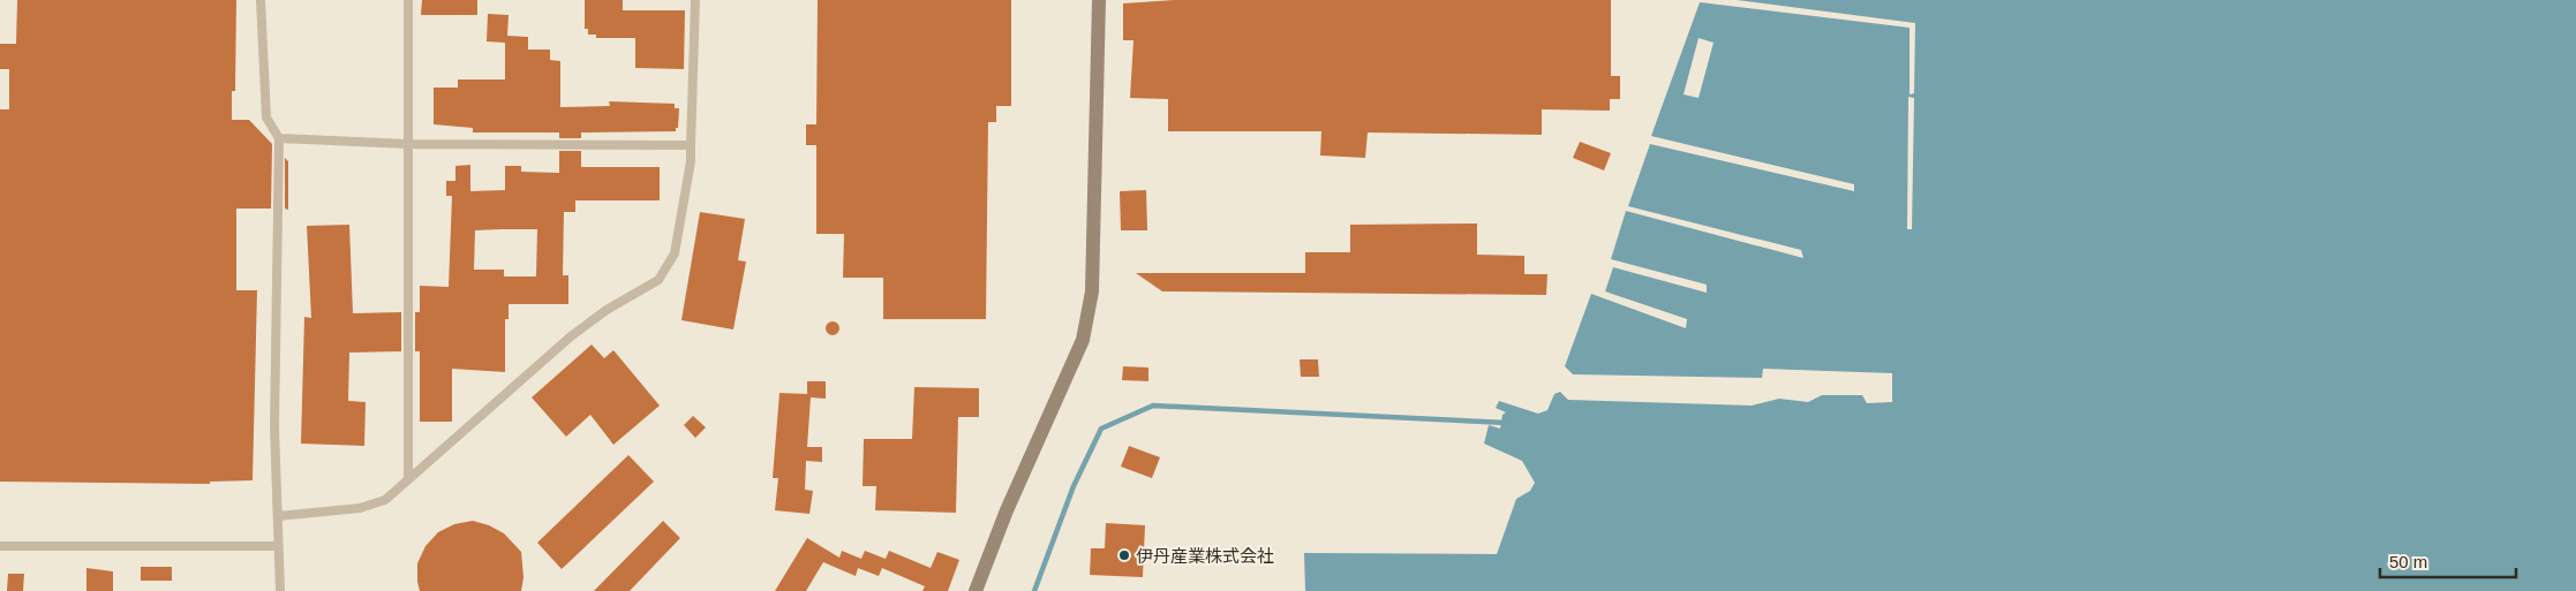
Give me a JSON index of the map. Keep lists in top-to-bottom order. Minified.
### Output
{"places":["伊丹産業株式会社"],"scale_bar":"50 m"}
